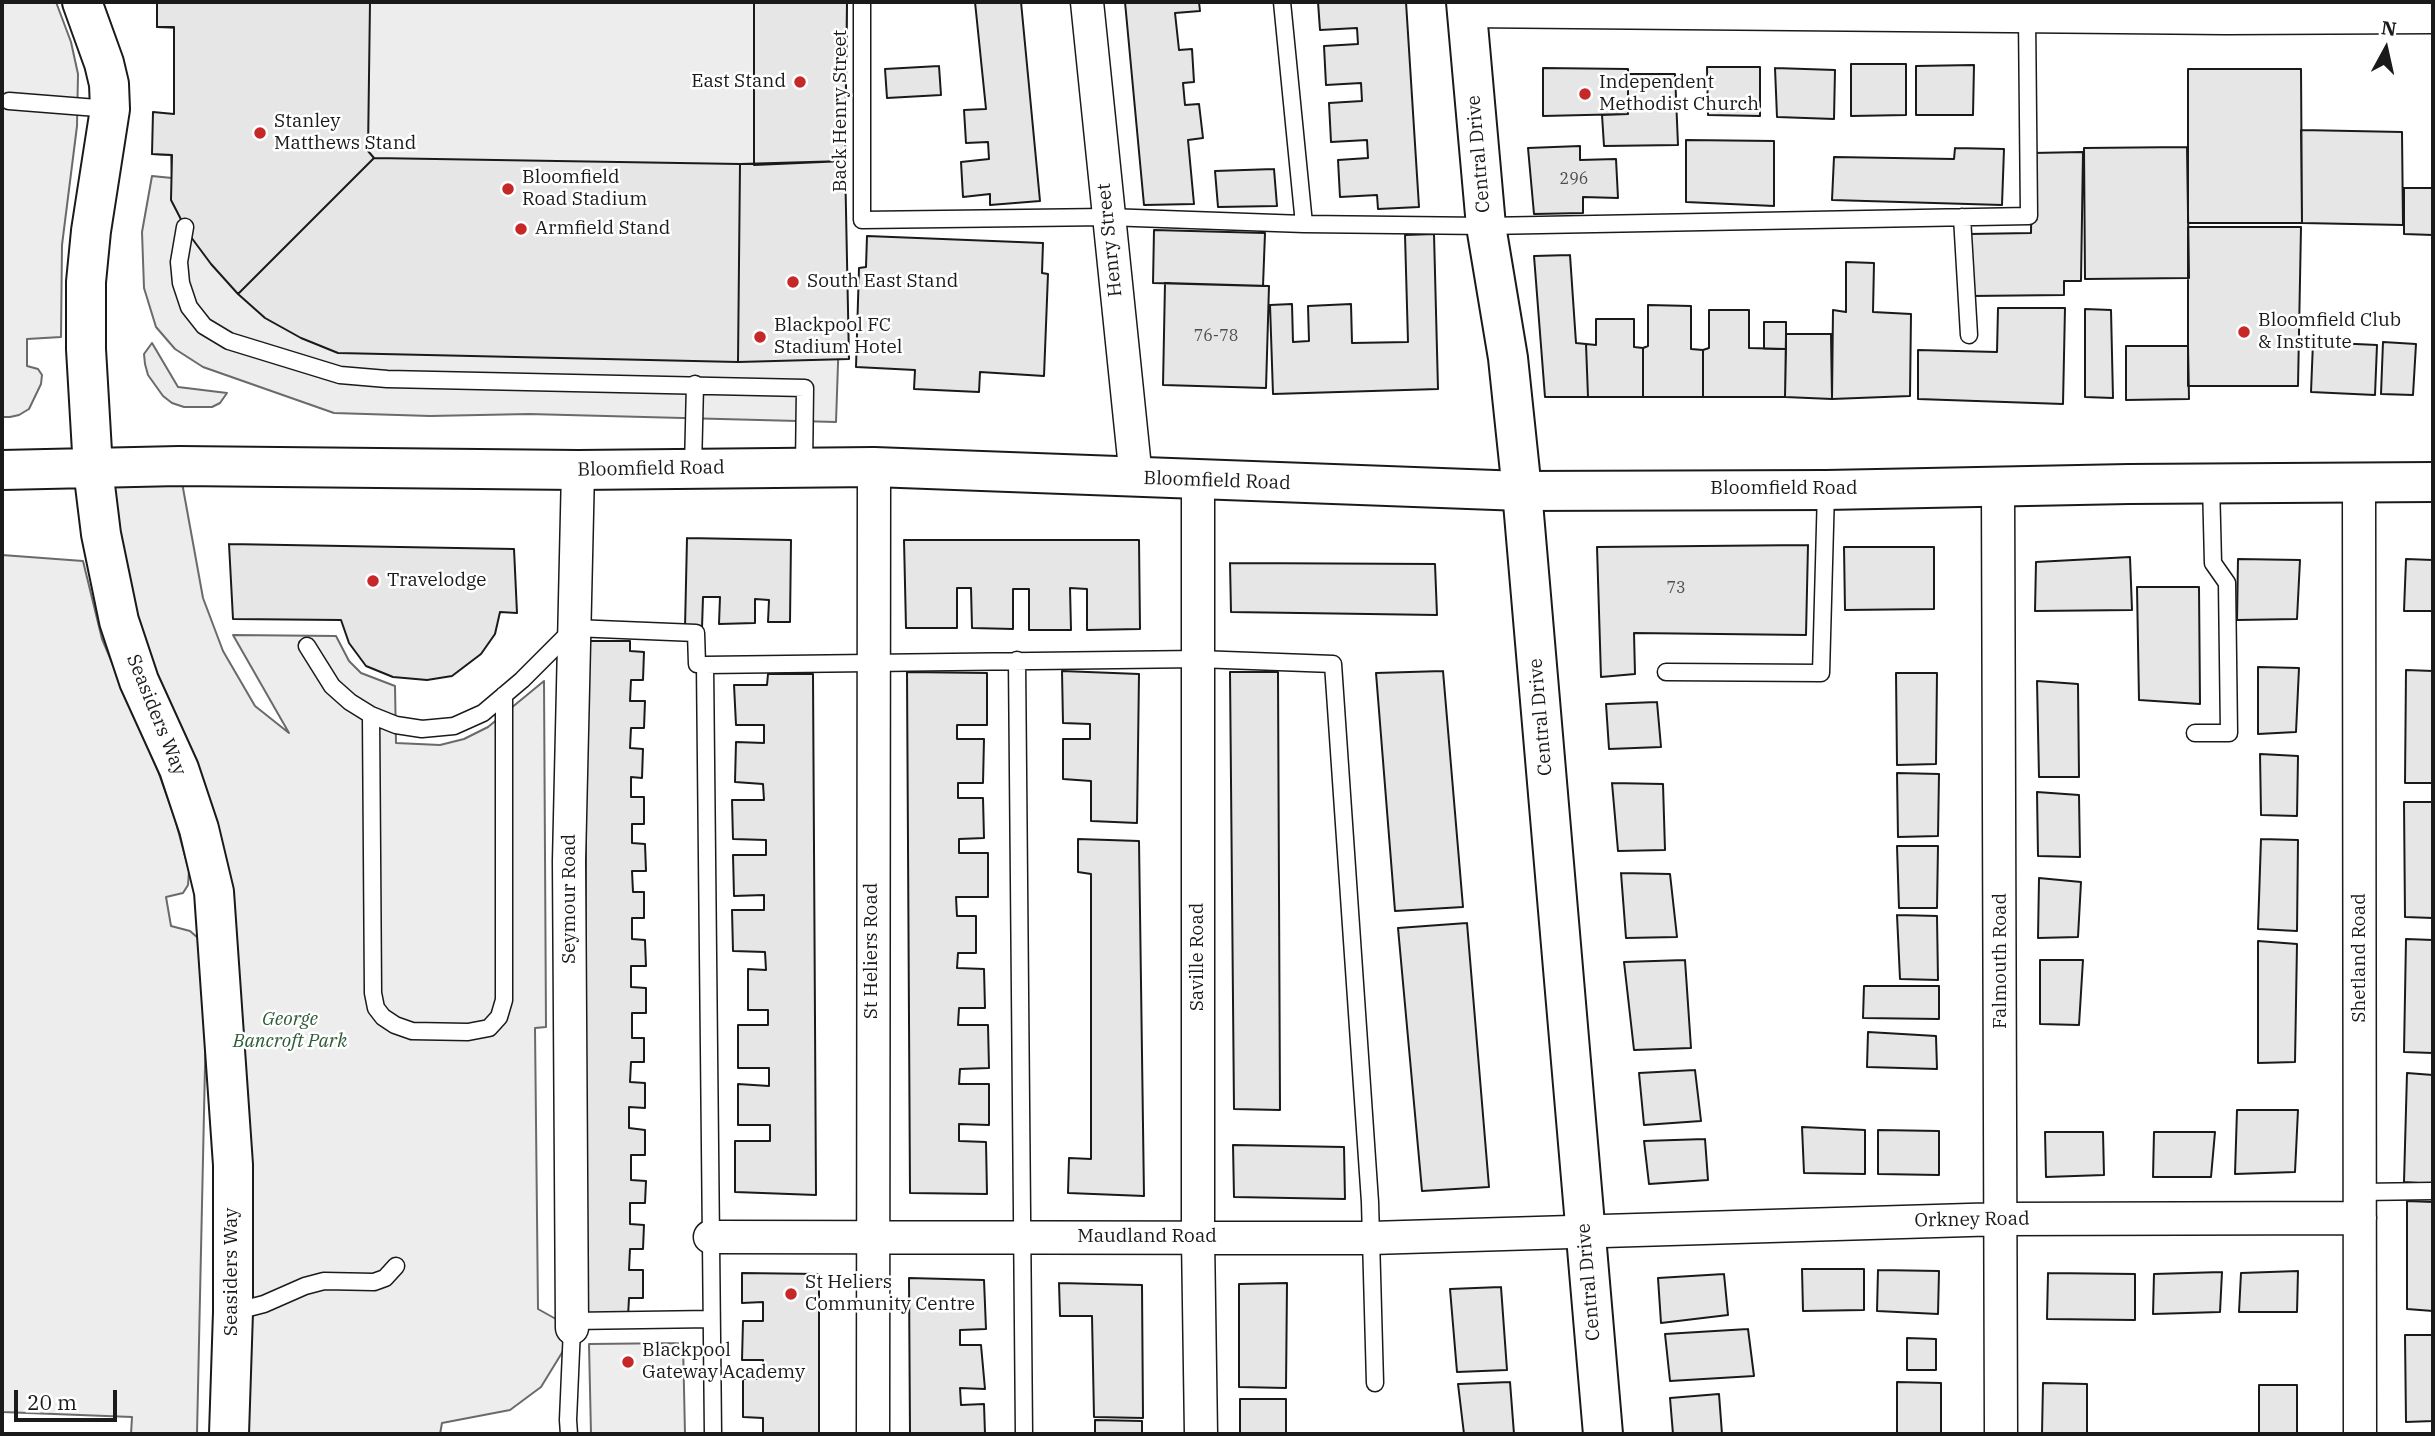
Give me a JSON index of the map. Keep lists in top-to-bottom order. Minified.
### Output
{"streets":{"street":["Central Drive","Henry Street","Bloomfield Road","Seasiders Way","Seymour Road","St Heliers Road","Saville Road","Shetland Road","Falmouth Road","Orkney Road","Maudland Road"],"lane":["Back Henry Street"]},"crossings":[["Back Henry Street","Henry Street"],["Central Drive","Bloomfield Road"],["Central Drive","Orkney Road"],["Central Drive","Maudland Road"],["Henry Street","Bloomfield Road"],["Bloomfield Road","Seasiders Way"],["Bloomfield Road","Seymour Road"],["Bloomfield Road","St Heliers Road"],["Bloomfield Road","Saville Road"],["Bloomfield Road","Shetland Road"],["Bloomfield Road","Falmouth Road"],["St Heliers Road","Maudland Road"],["Saville Road","Maudland Road"],["Shetland Road","Orkney Road"],["Falmouth Road","Orkney Road"],["Orkney Road","Maudland Road"]],"parks":["George Bancroft Park"],"places":["East Stand","Independent Methodist Church","Stanley Matthews Stand","Bloomfield Road Stadium","Armfield Stand","South East Stand","Bloomfield Club & Institute","Blackpool FC Stadium Hotel","Travelodge","St Heliers Community Centre","Blackpool Gateway Academy"],"house_numbers":["296","76-78","73"],"scale_bar":"20 m","north":"top"}
